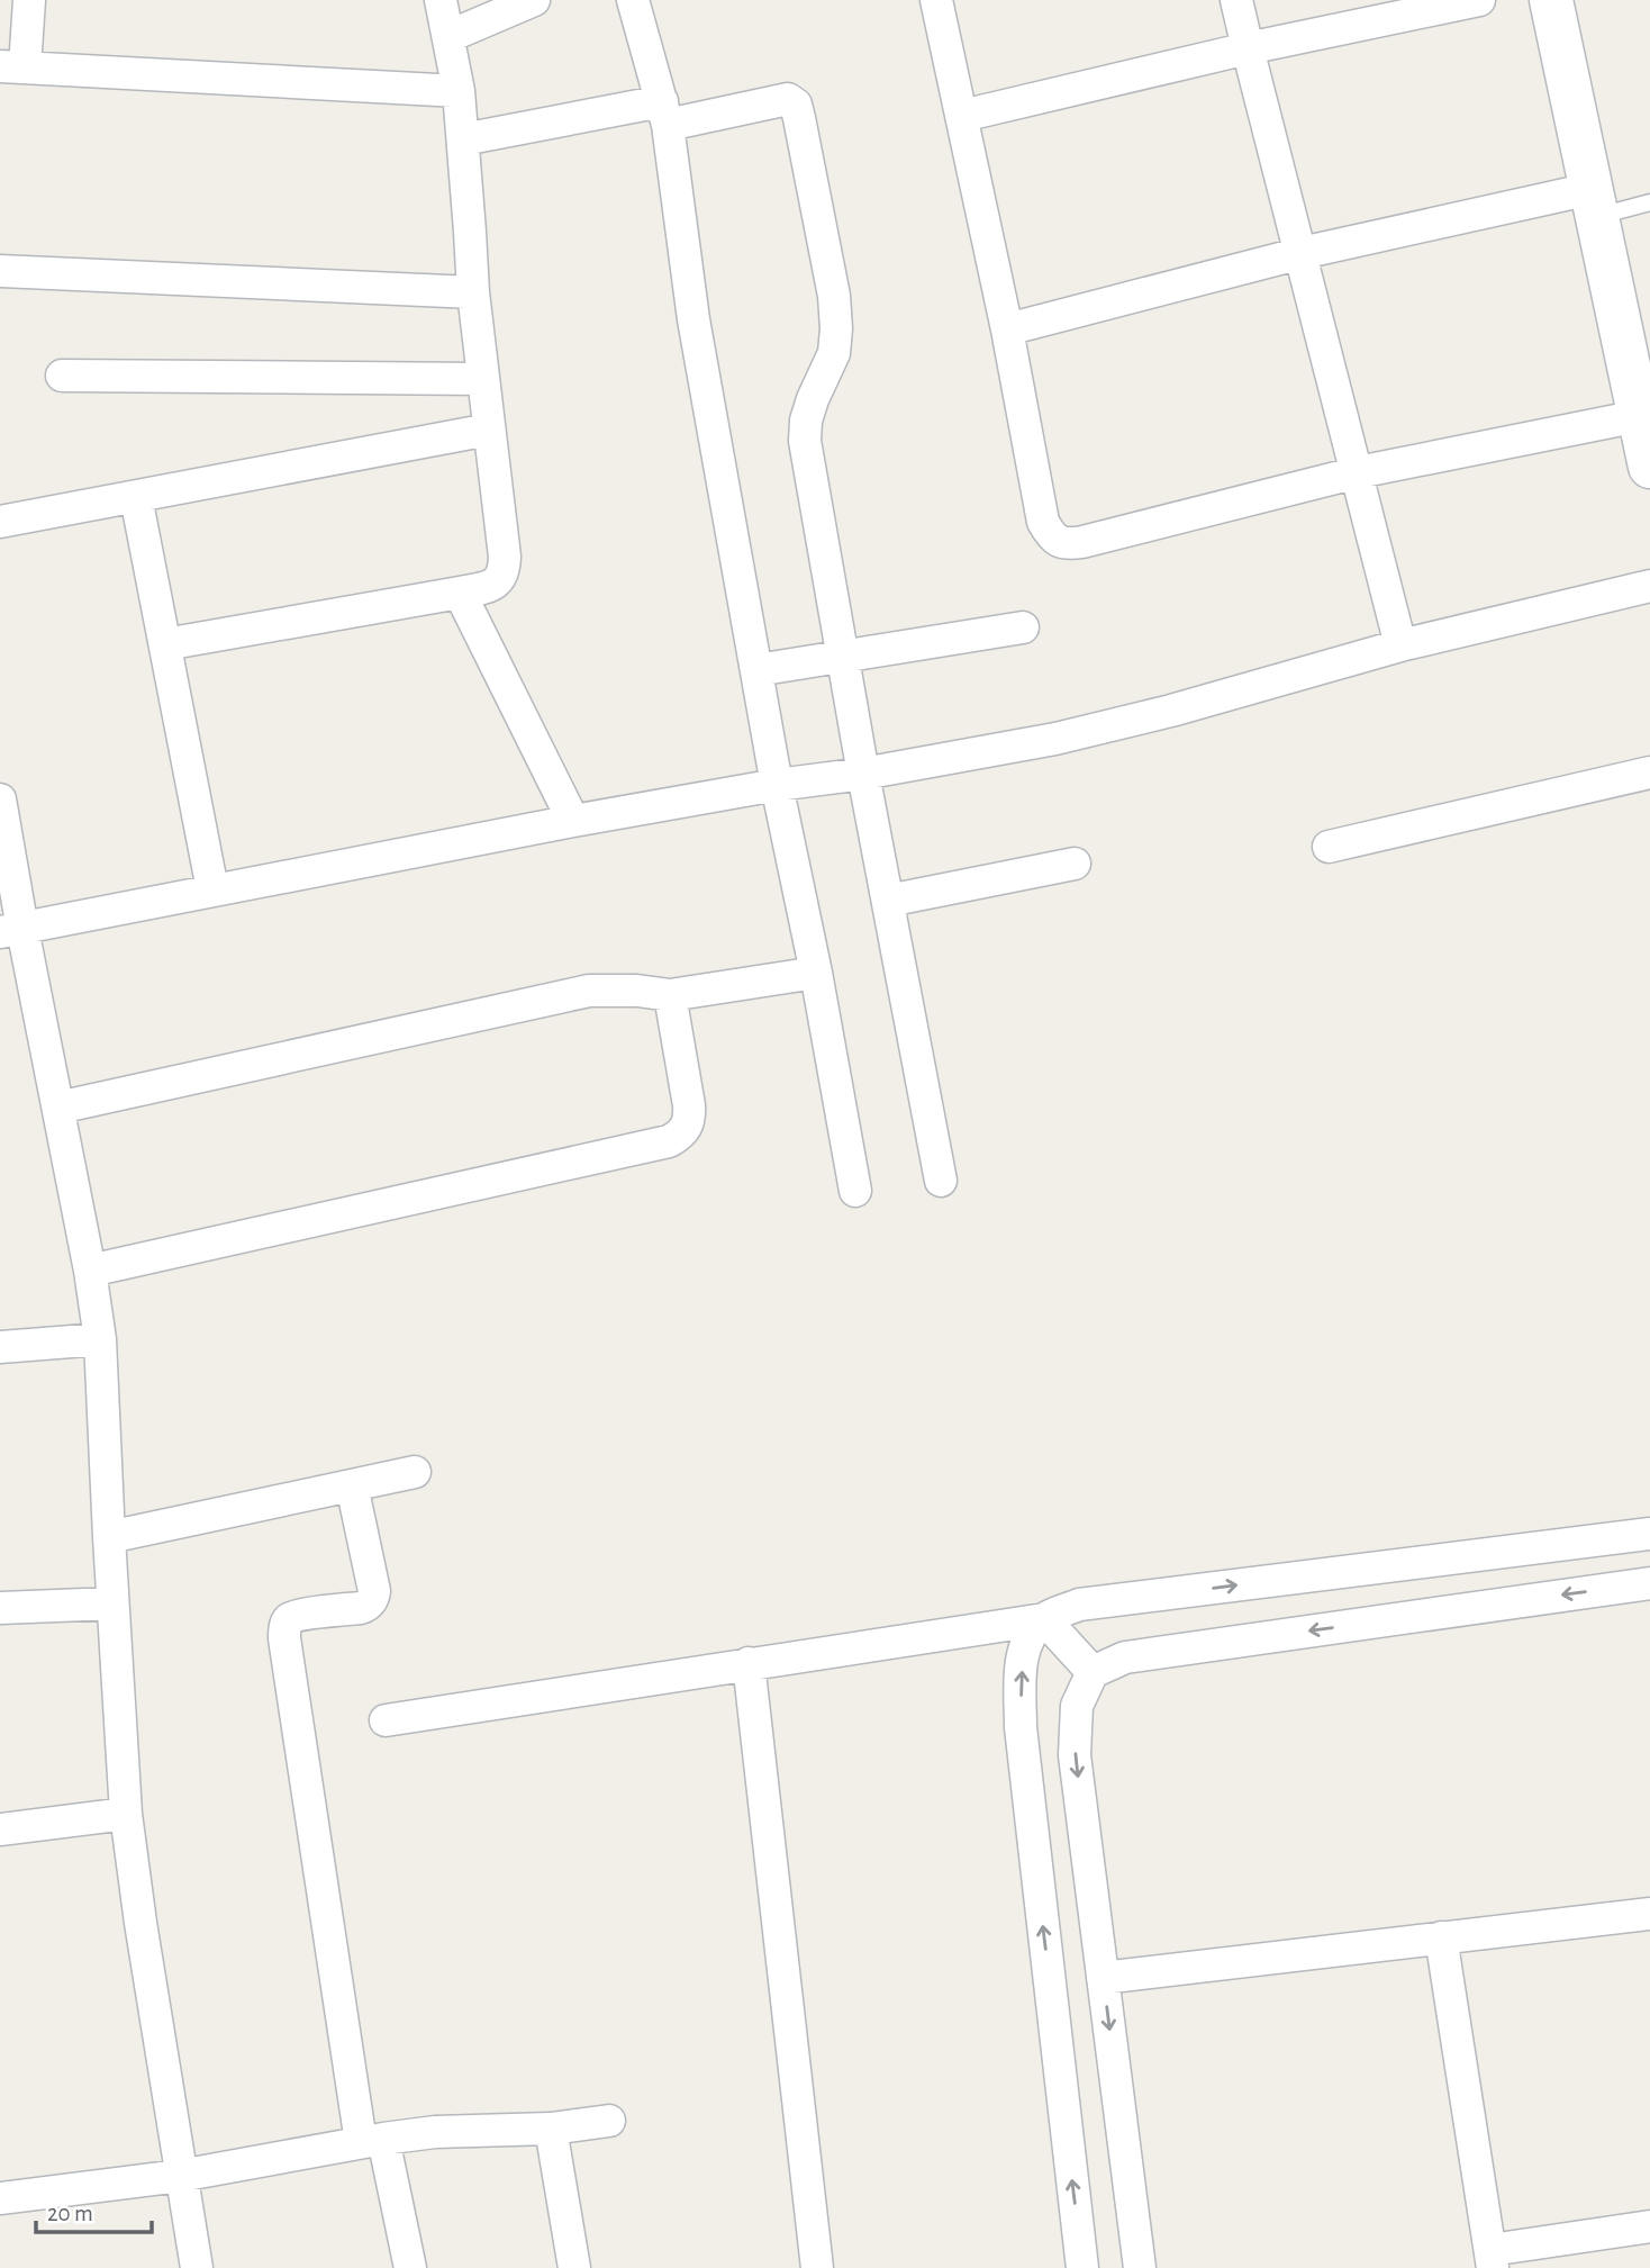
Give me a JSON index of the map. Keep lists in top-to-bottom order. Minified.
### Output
{"scale_bar":"20 m"}
